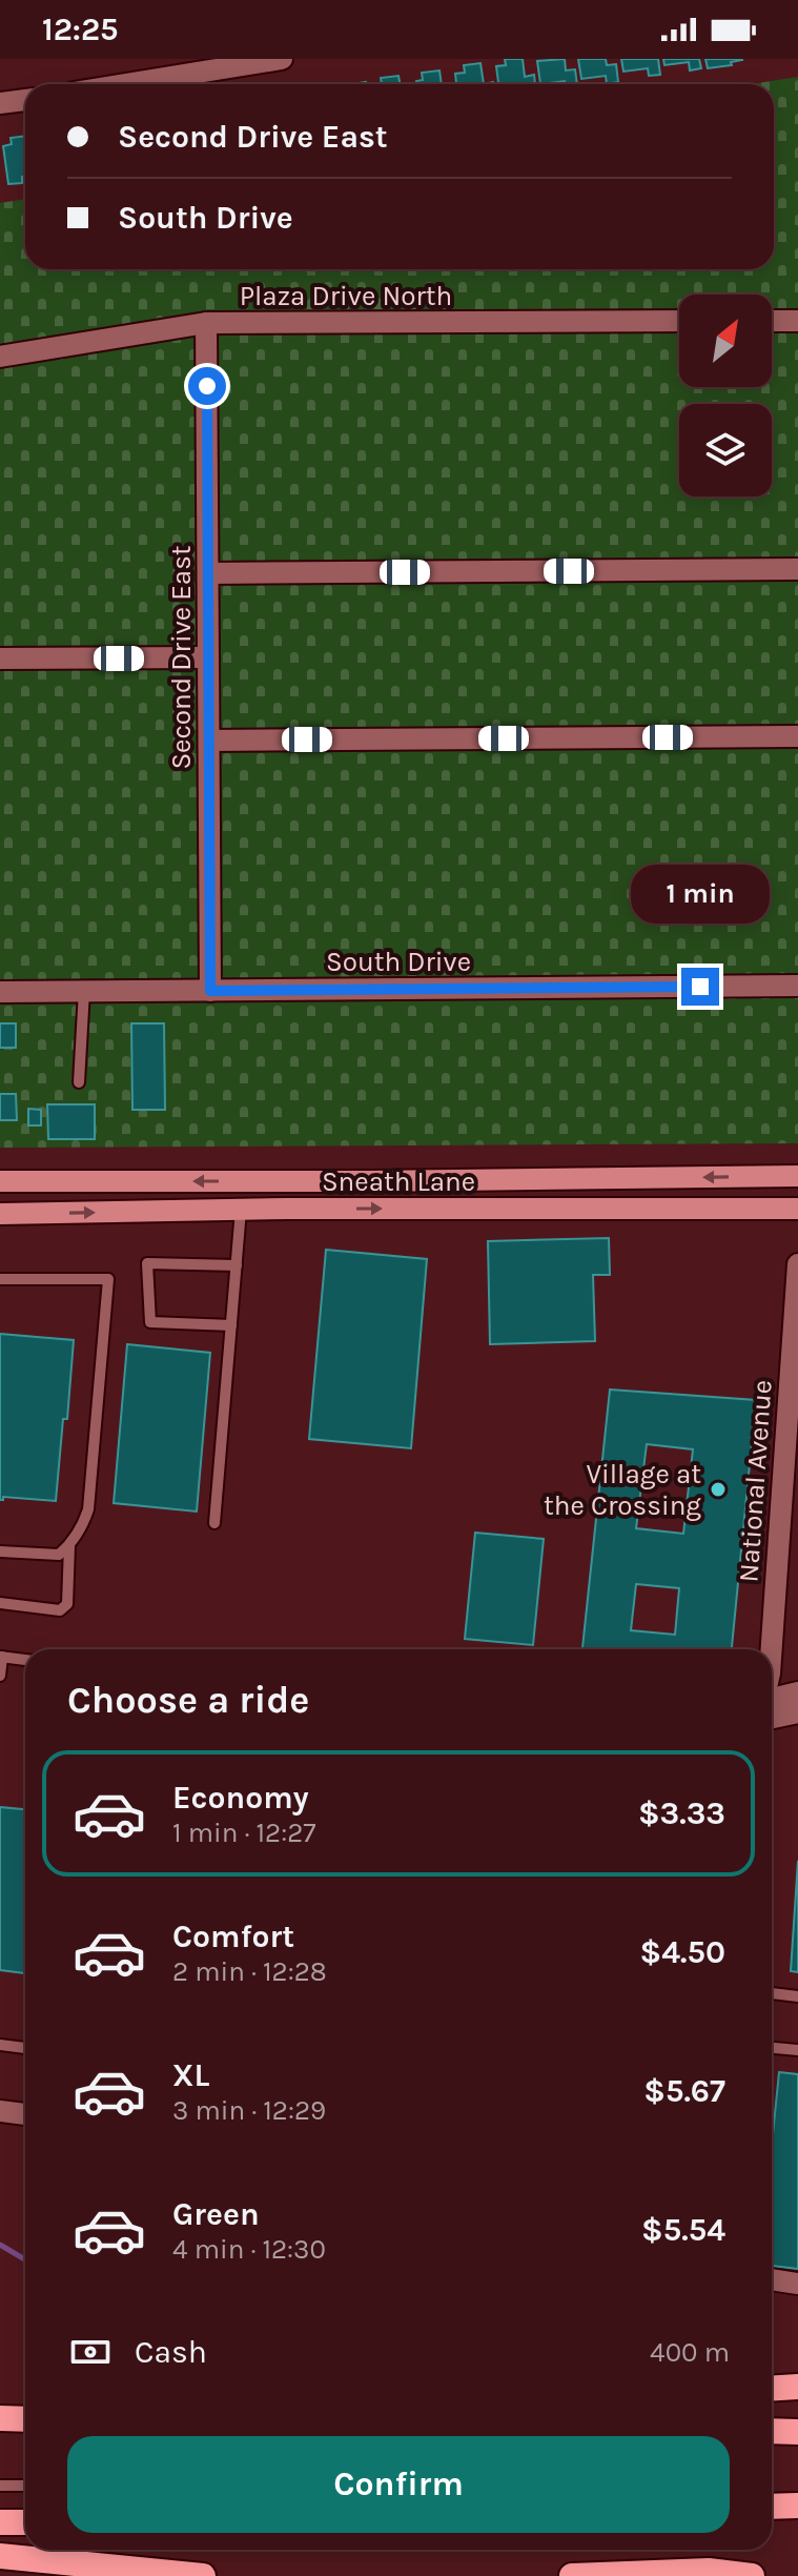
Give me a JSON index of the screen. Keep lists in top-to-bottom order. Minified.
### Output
{"streets":{"main road":["Sneath Lane"],"street":["Plaza Drive North","Second Drive East","South Drive","National Avenue"]},"crossings":[["Plaza Drive North","Second Drive East"],["Second Drive East","South Drive"]],"places":["Village at the Crossing"],"north":"top right","page":{"status":"12:25","banner":["Second Drive East","South Drive"],"bubble":"1 min","heading":"Choose a ride","list":[{"name":"Economy","note":"1 min · 12:27","value":"$3.33"},{"name":"Comfort","note":"2 min · 12:28","value":"$4.50"},{"name":"XL","note":"3 min · 12:29","value":"$5.67"},{"name":"Green","note":"4 min · 12:30","value":"$5.54"}],"pay":["Cash","400 m"],"buttons":"Confirm"}}
